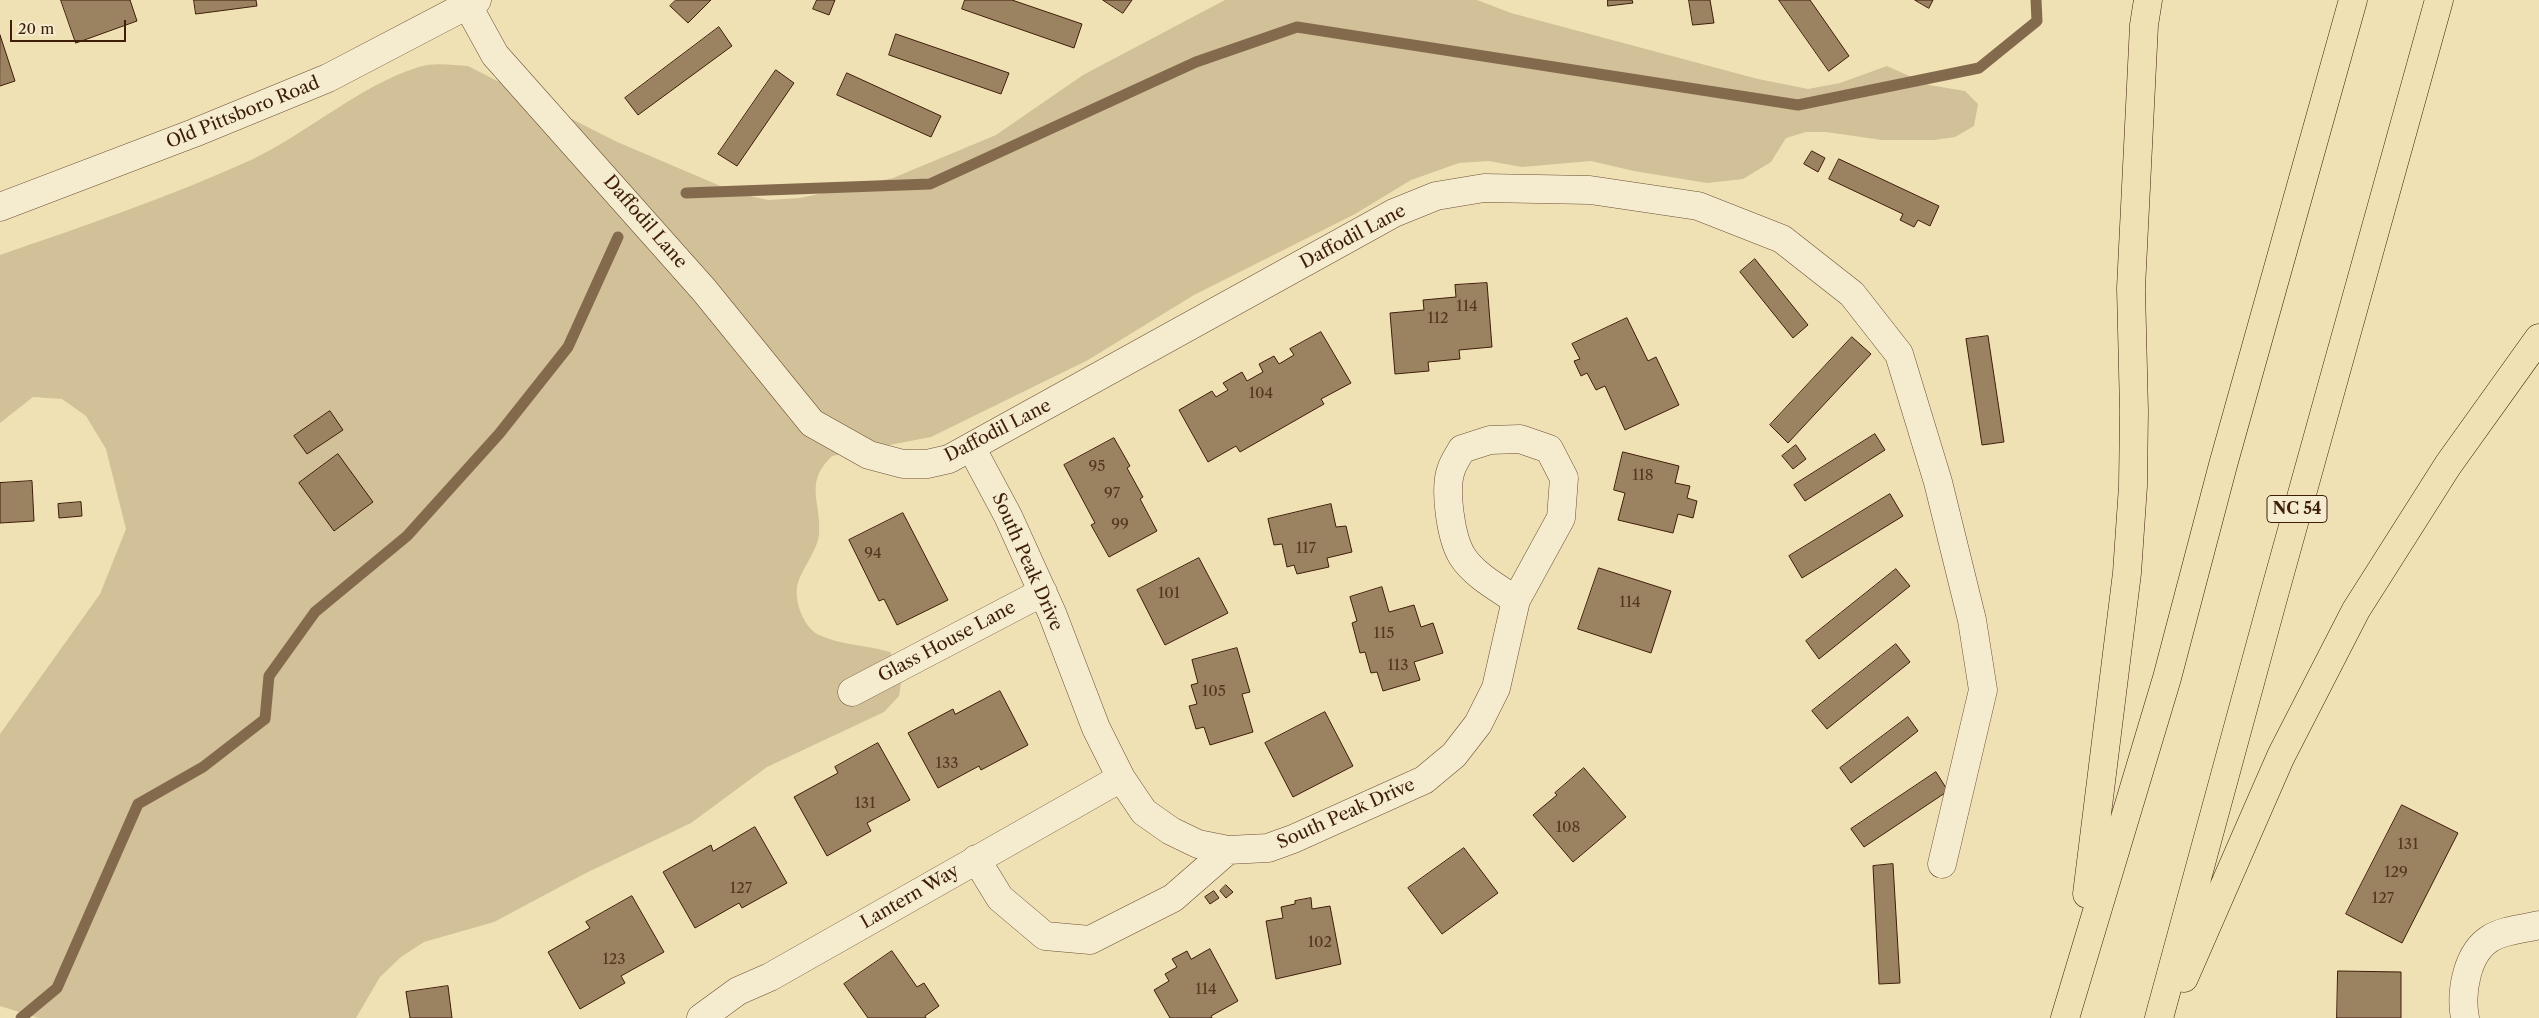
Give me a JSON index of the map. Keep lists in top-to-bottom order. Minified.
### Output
{"streets":{"highway":["NC 54"],"street":["Old Pittsboro Road","Daffodil Lane","South Peak Drive","Glass House Lane","Lantern Way"]},"crossings":[["Old Pittsboro Road","Daffodil Lane"],["Daffodil Lane","South Peak Drive"],["South Peak Drive","Glass House Lane"],["South Peak Drive","Lantern Way"]],"house_numbers":["114","112","104","95","118","97","99","117","94","101","114","115","113","105","133","131","108","131","129","127","127","102","123","114"],"scale_bar":"20 m"}
